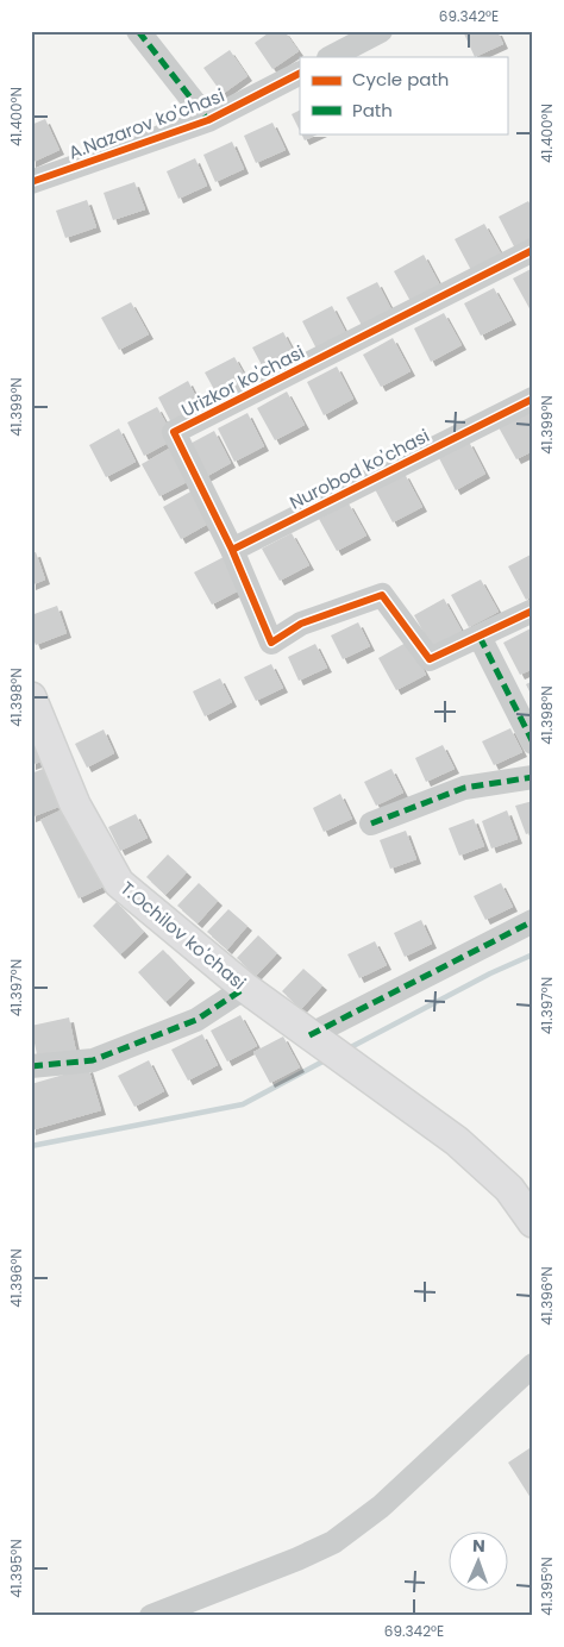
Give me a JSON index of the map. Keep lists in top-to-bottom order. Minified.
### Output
{"streets":{"main road":["T.Ochilov ko'chasi"],"street":["A.Nazarov ko'chasi","Urizkor ko'chasi","Nurobod ko'chasi"]},"crossings":[["Urizkor ko'chasi","Nurobod ko'chasi"]],"legend":["Cycle path","Path"],"north":"top","coordinates":["69.342°E","41.400°N","41.399°N","41.398°N","41.397°N","41.396°N","41.395°N"]}
